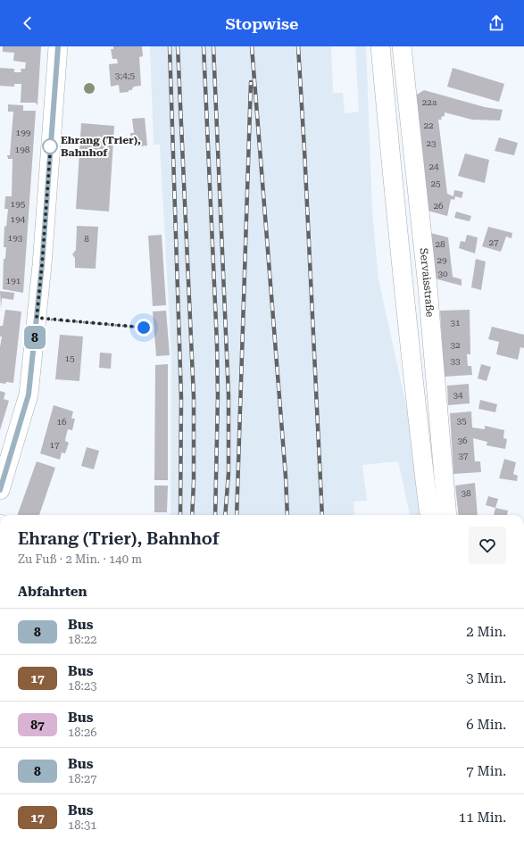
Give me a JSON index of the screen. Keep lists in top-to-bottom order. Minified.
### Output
{"streets":{"street":["Servaisstraße"]},"places":["Ehrang (Trier), Bahnhof"],"lines":["bus line 8"],"house_numbers":["3;4;5","22a","22","199","23","198","24","25","195","26","194","193","8","27","28","29","30","191","31","32","15","33","34","35","16","36","17","37","38"],"page":{"header":"Stopwise","on_map":"8","heading":[["Ehrang (Trier), Bahnhof","Zu Fuß · 2 Min. · 140 m"],"Abfahrten"],"list":[{"mark":"8","name":"Bus","note":"18:22","value":"2 Min."},{"mark":"17","name":"Bus","note":"18:23","value":"3 Min."},{"mark":"87","name":"Bus","note":"18:26","value":"6 Min."},{"mark":"8","name":"Bus","note":"18:27","value":"7 Min."},{"mark":"17","name":"Bus","note":"18:31","value":"11 Min."}]}}
